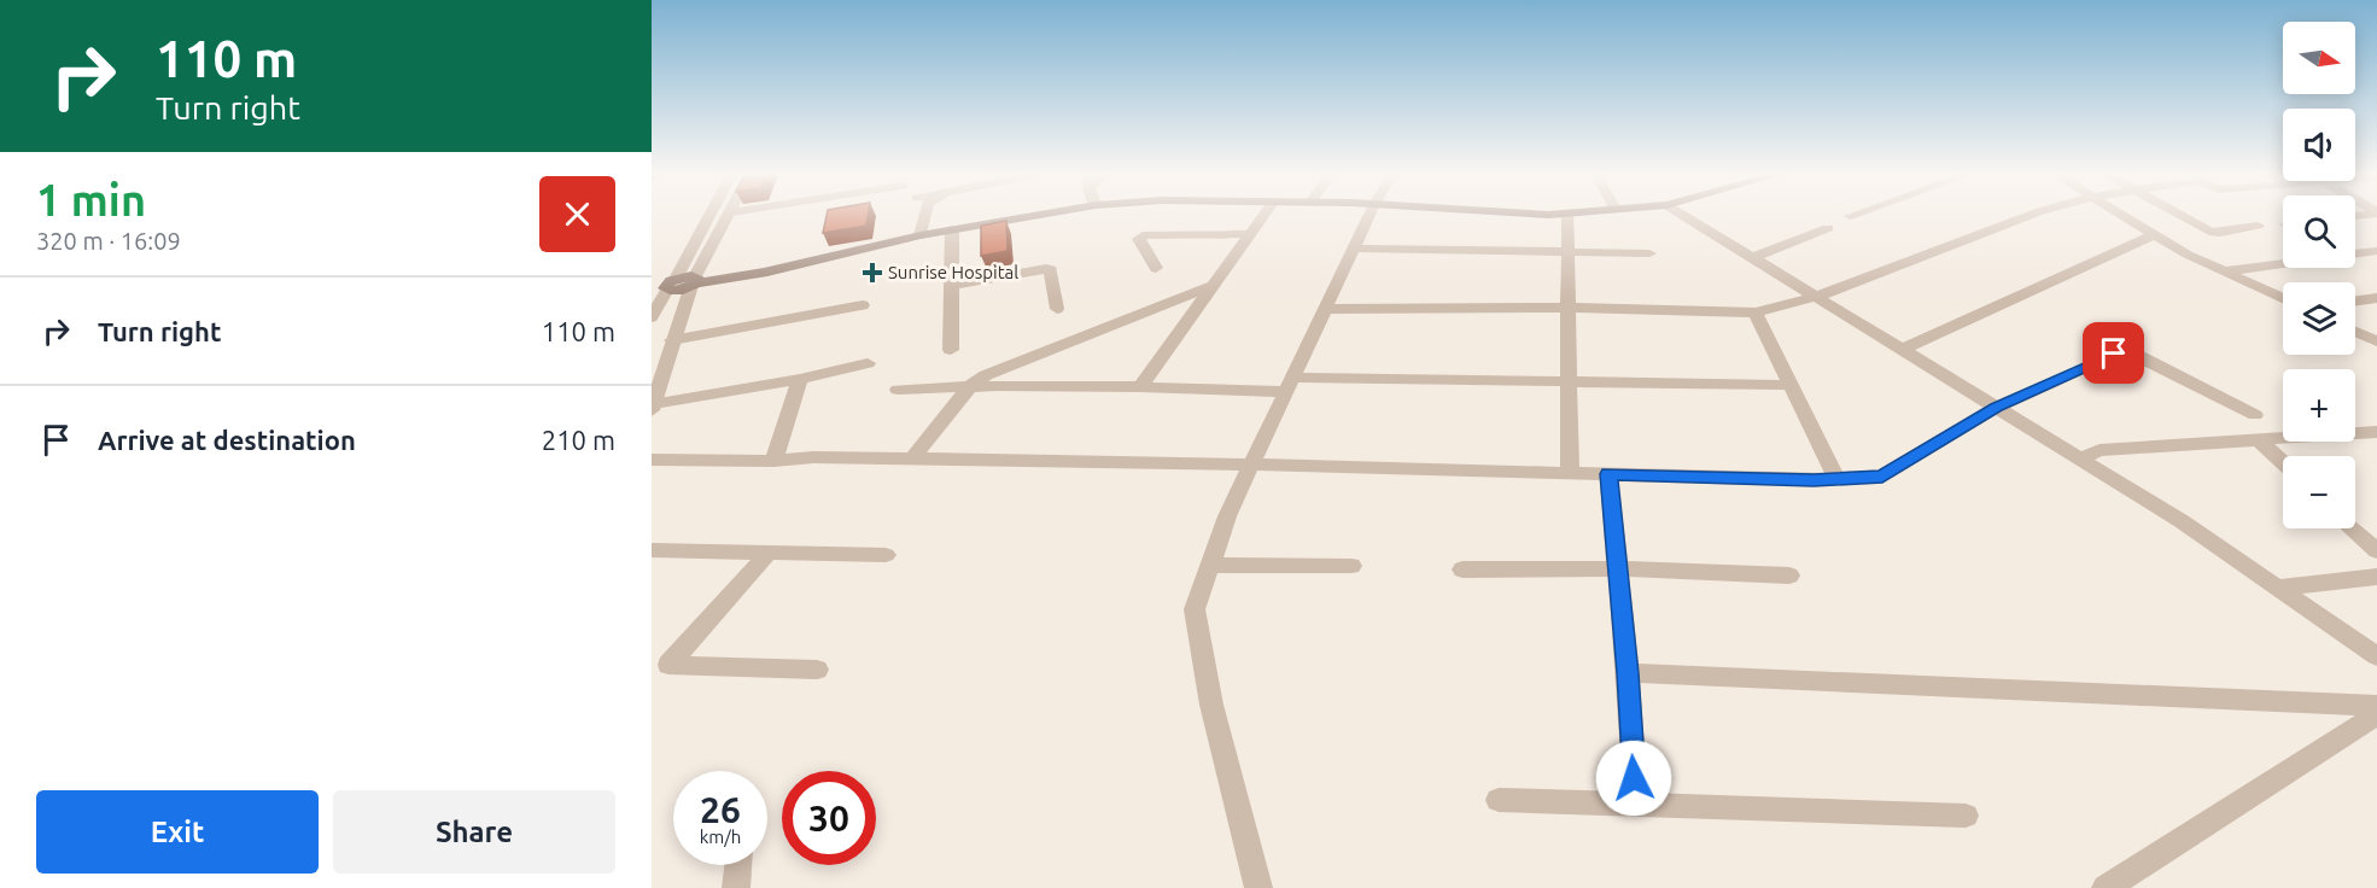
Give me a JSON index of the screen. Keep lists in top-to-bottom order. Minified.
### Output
{"places":{"health":["Sunrise Hospital"]},"north":"right","page":{"turn":["110 m","Turn right"],"map_buttons":["+","−"],"heading":["1 min","320 m · 16:09"],"list":[{"name":"Turn right","value":"110 m"},{"name":"Arrive at destination","value":"210 m"}],"speed":"26 km/h","limit":"30","buttons":["Exit","Share"]}}
